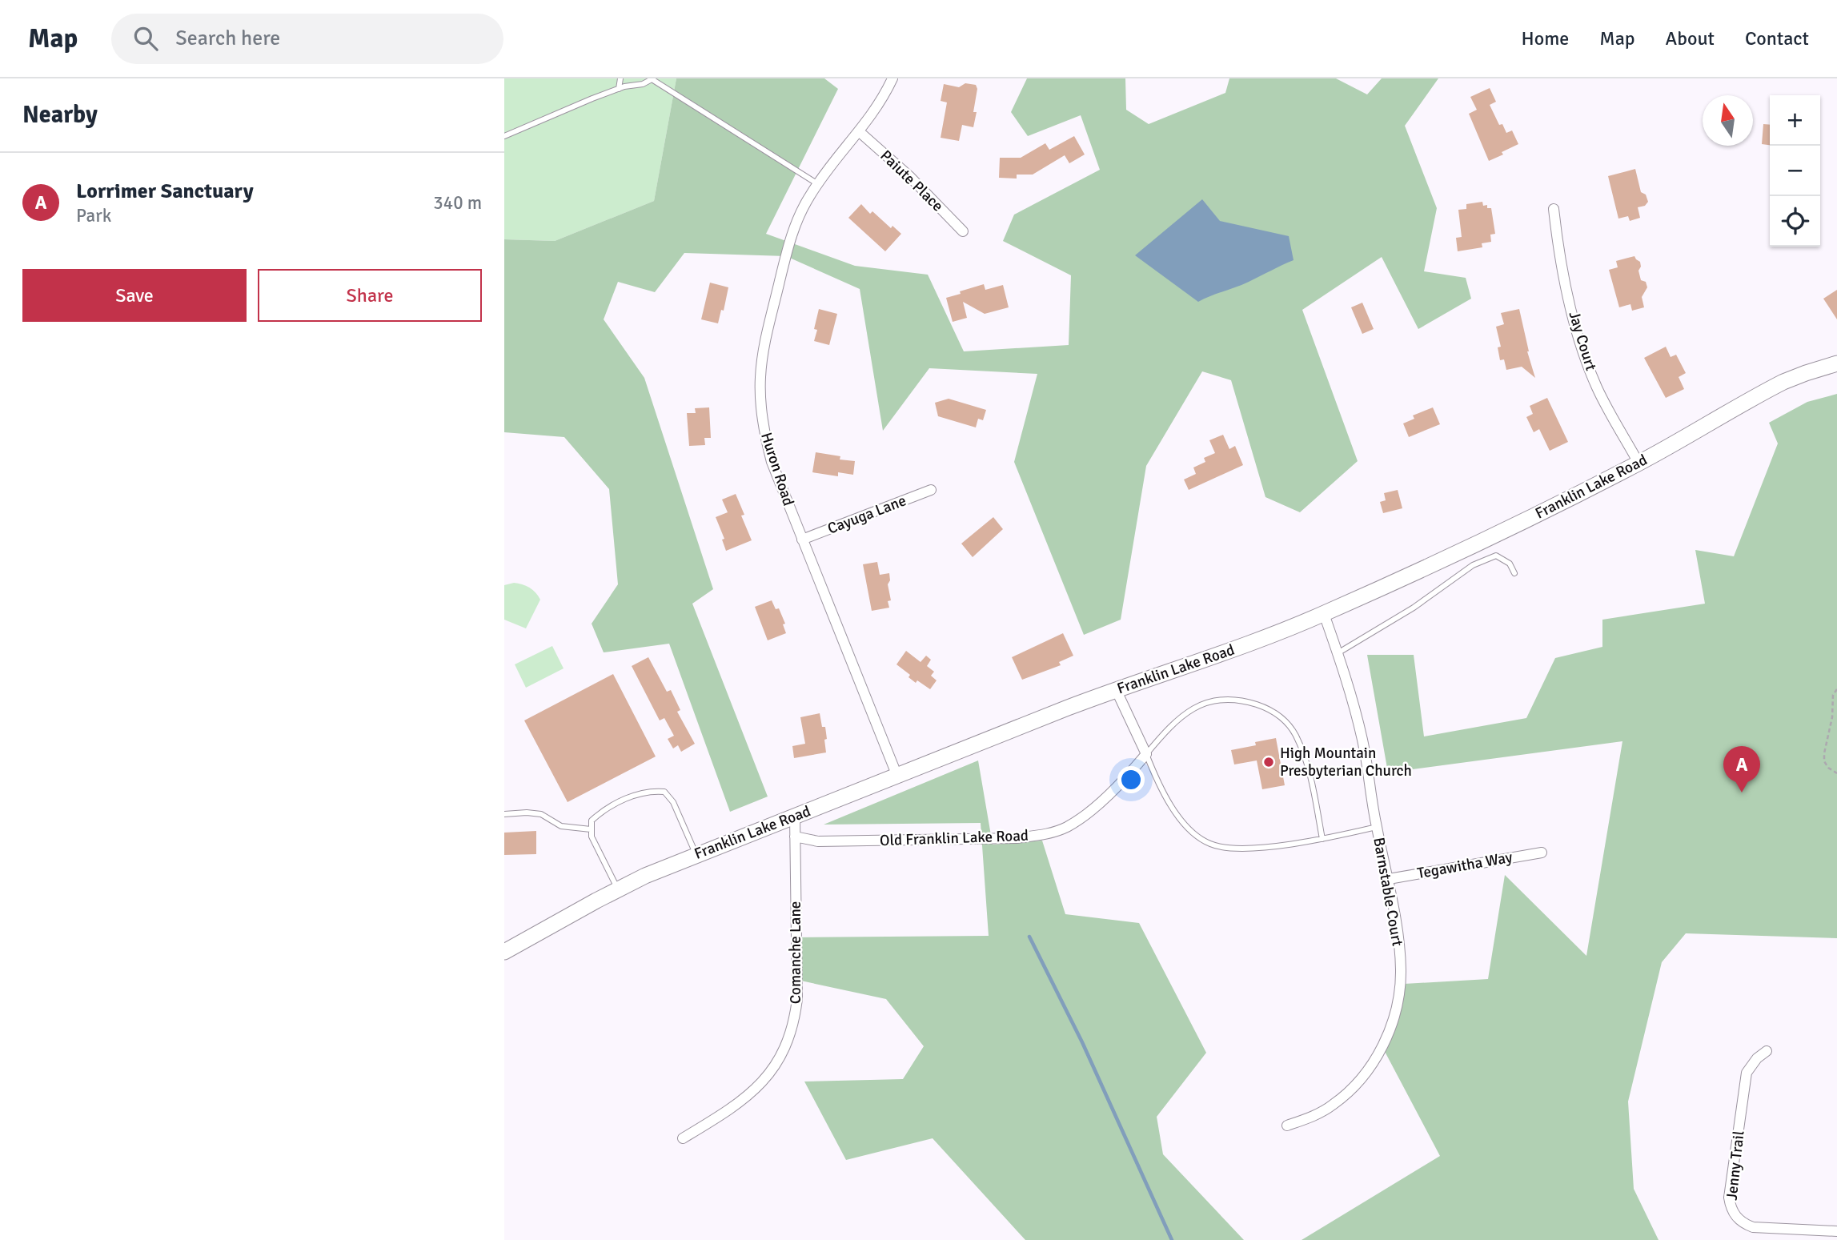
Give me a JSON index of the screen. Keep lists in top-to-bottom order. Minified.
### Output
{"streets":{"main road":["Franklin Lake Road"],"street":["Paiute Place","Jay Court","Huron Road","Cayuga Lane","Old Franklin Lake Road","Tegawitha Way","Barnstable Court","Comanche Lane","Jenny Trail"]},"crossings":[["Paiute Place","Huron Road"],["Jay Court","Franklin Lake Road"],["Huron Road","Franklin Lake Road"],["Huron Road","Cayuga Lane"],["Franklin Lake Road","Barnstable Court"],["Franklin Lake Road","Comanche Lane"],["Old Franklin Lake Road","Comanche Lane"],["Tegawitha Way","Barnstable Court"]],"places":["High Mountain Presbyterian Church"],"north":"top","page":{"header":"Map","search":"Search here","nav":["Home","Map","About","Contact"],"heading":"Nearby","map_buttons":["+","−"],"list":[{"mark":"A","name":"Lorrimer Sanctuary","note":"Park","value":"340 m"}],"buttons":["Save","Share"],"pins":"A"}}
